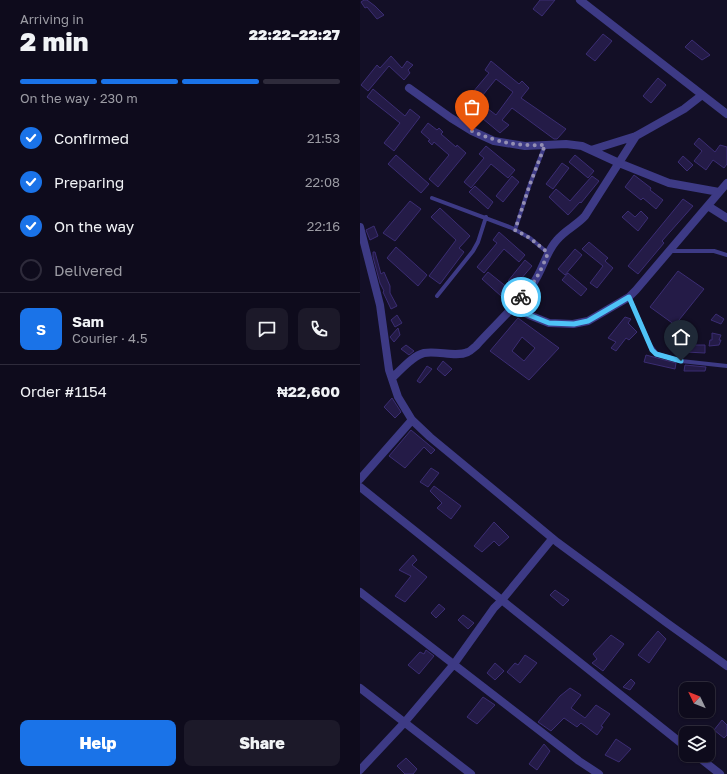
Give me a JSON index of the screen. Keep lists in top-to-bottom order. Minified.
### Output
{"north":"top left","page":{"heading":["2 min","Arriving in","22:22–22:27"],"panel":["Sam","Courier · 4.5","Order #1154","₦22,600"],"bar":"On the way · 230 m","list":[["Confirmed","21:53"],["Preparing","22:08"],["On the way","22:16"],"Delivered"],"round":"S","buttons":["Help","Share"]}}
